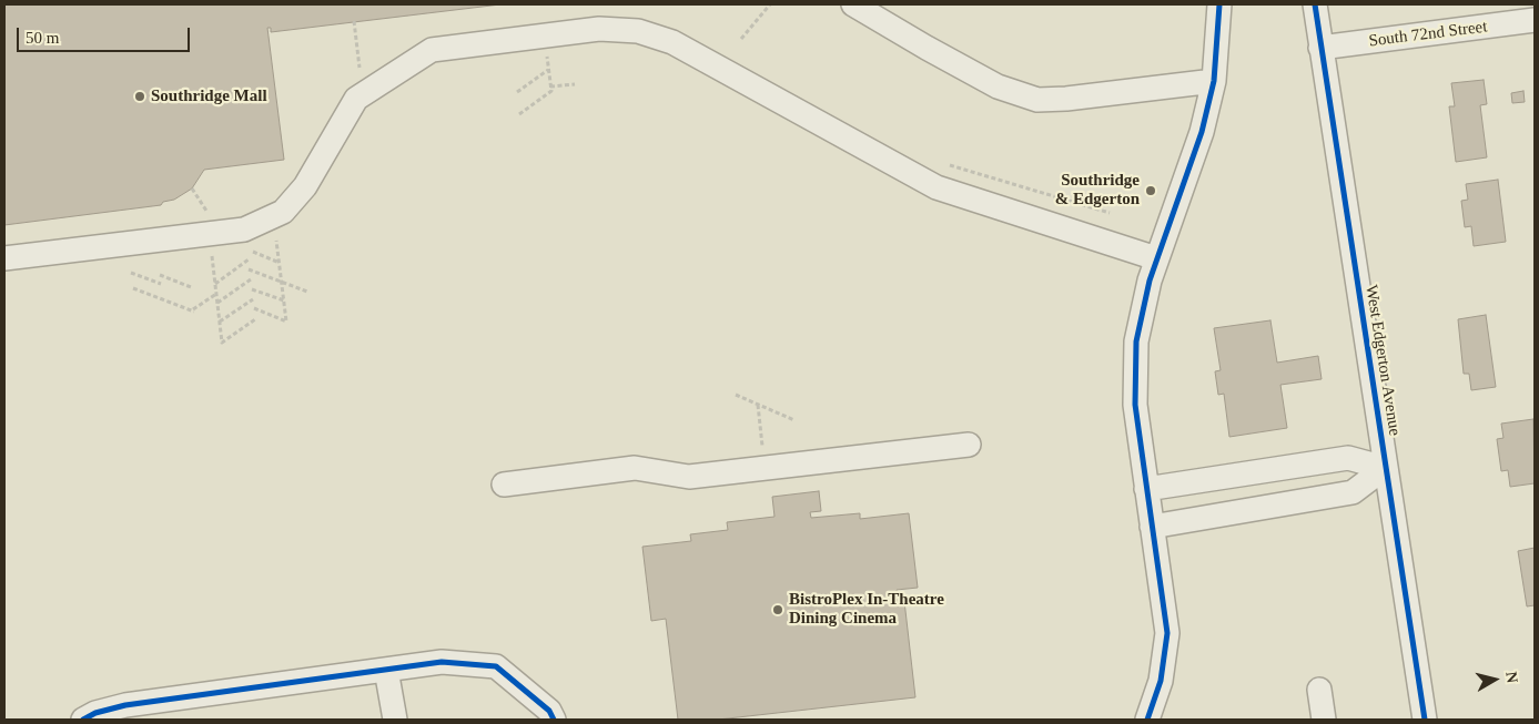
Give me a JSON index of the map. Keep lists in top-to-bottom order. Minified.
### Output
{"streets":{"street":["South 72nd Street","West Edgerton Avenue"]},"crossings":[["South 72nd Street","West Edgerton Avenue"]],"places":["Southridge Mall","Southridge & Edgerton","BistroPlex In-Theatre Dining Cinema"],"scale_bar":"50 m","north":"right"}
